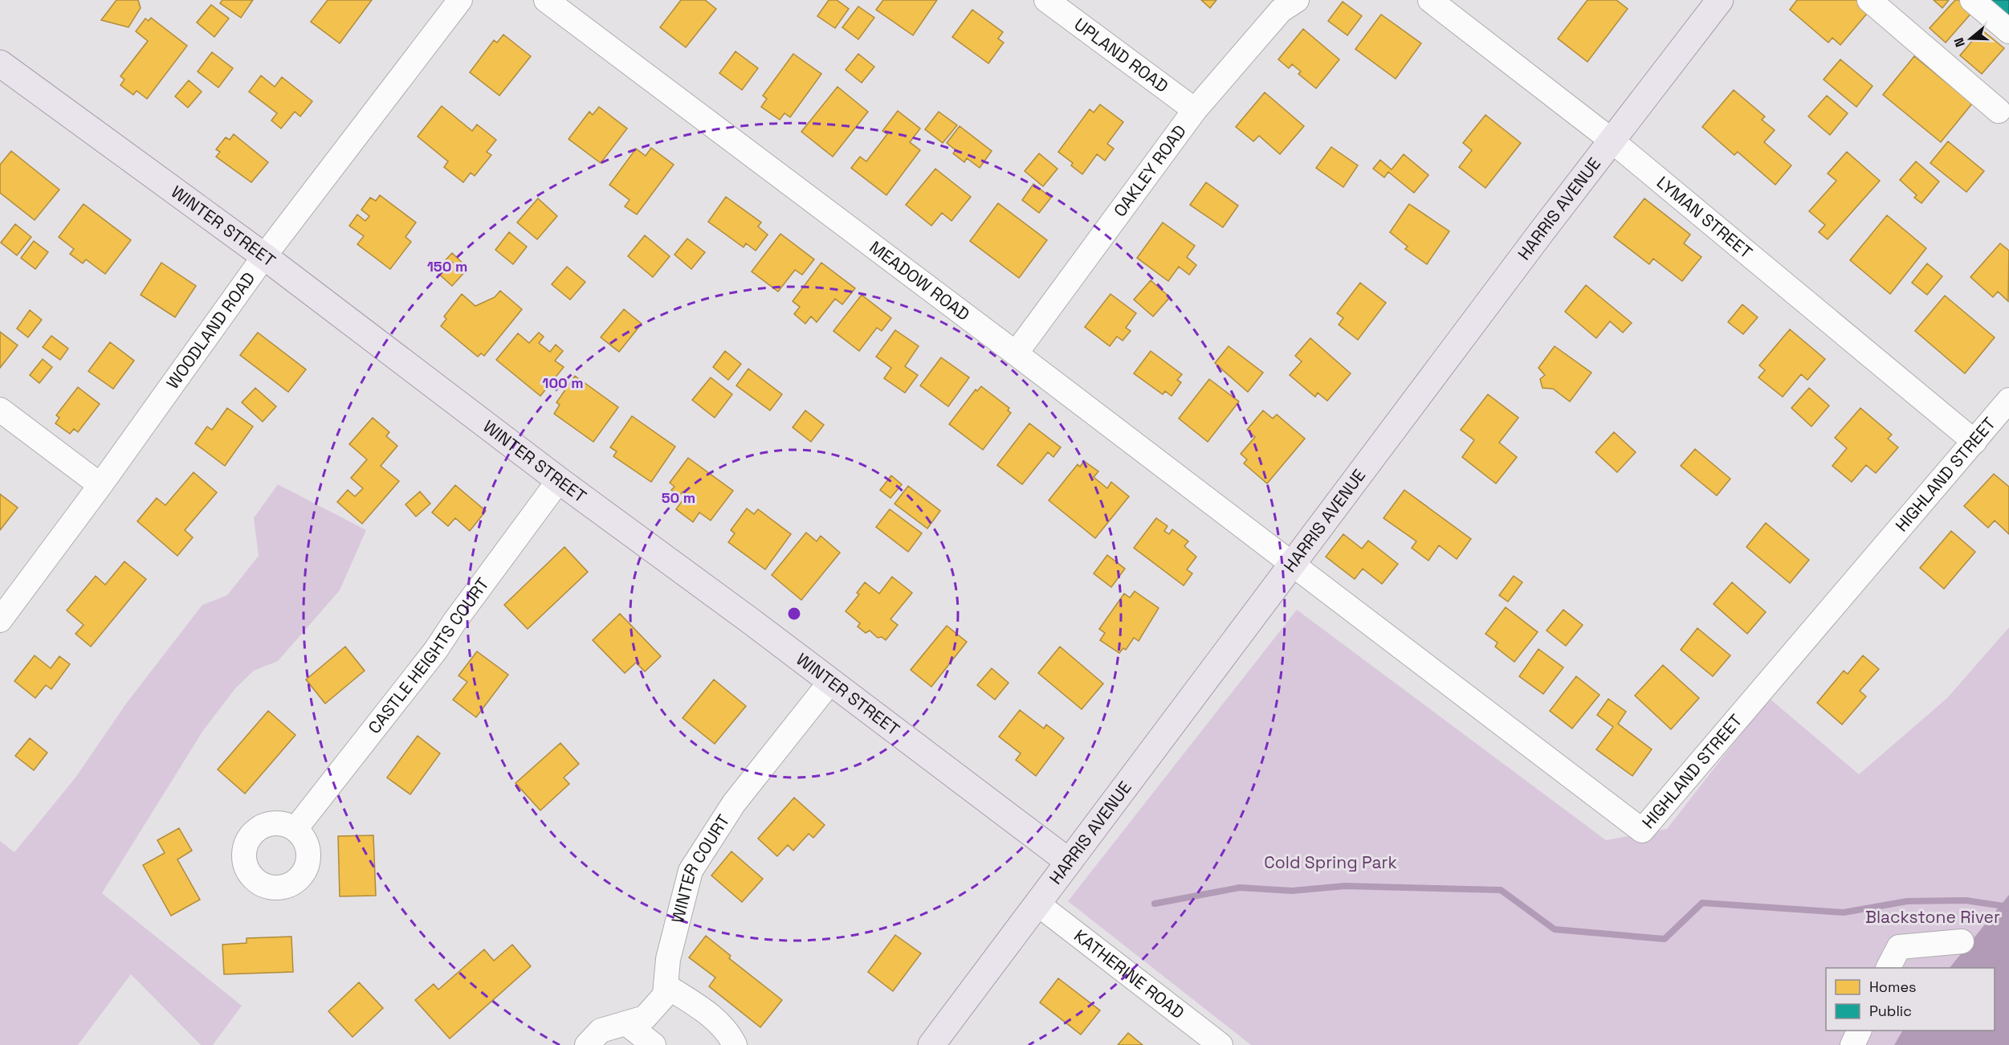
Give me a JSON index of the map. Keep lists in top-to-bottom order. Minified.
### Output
{"streets":{"main road":["HARRIS AVENUE","WINTER STREET"],"street":["UPLAND ROAD","OAKLEY ROAD","LYMAN STREET","MEADOW ROAD","WOODLAND ROAD","HIGHLAND STREET","CASTLE HEIGHTS COURT","WINTER COURT","KATHERINE ROAD"]},"crossings":[["UPLAND ROAD","OAKLEY ROAD"],["OAKLEY ROAD","MEADOW ROAD"],["HARRIS AVENUE","LYMAN STREET"],["HARRIS AVENUE","WINTER STREET"],["HARRIS AVENUE","MEADOW ROAD"],["HARRIS AVENUE","HIGHLAND STREET"],["HARRIS AVENUE","KATHERINE ROAD"],["LYMAN STREET","HIGHLAND STREET"],["WINTER STREET","WOODLAND ROAD"],["WINTER STREET","CASTLE HEIGHTS COURT"],["WINTER STREET","WINTER COURT"],["MEADOW ROAD","HIGHLAND STREET"]],"parks":["Cold Spring Park","Blackstone River"],"legend":["Homes","Public"],"north":"left","rings":["150 m","100 m","50 m"]}
